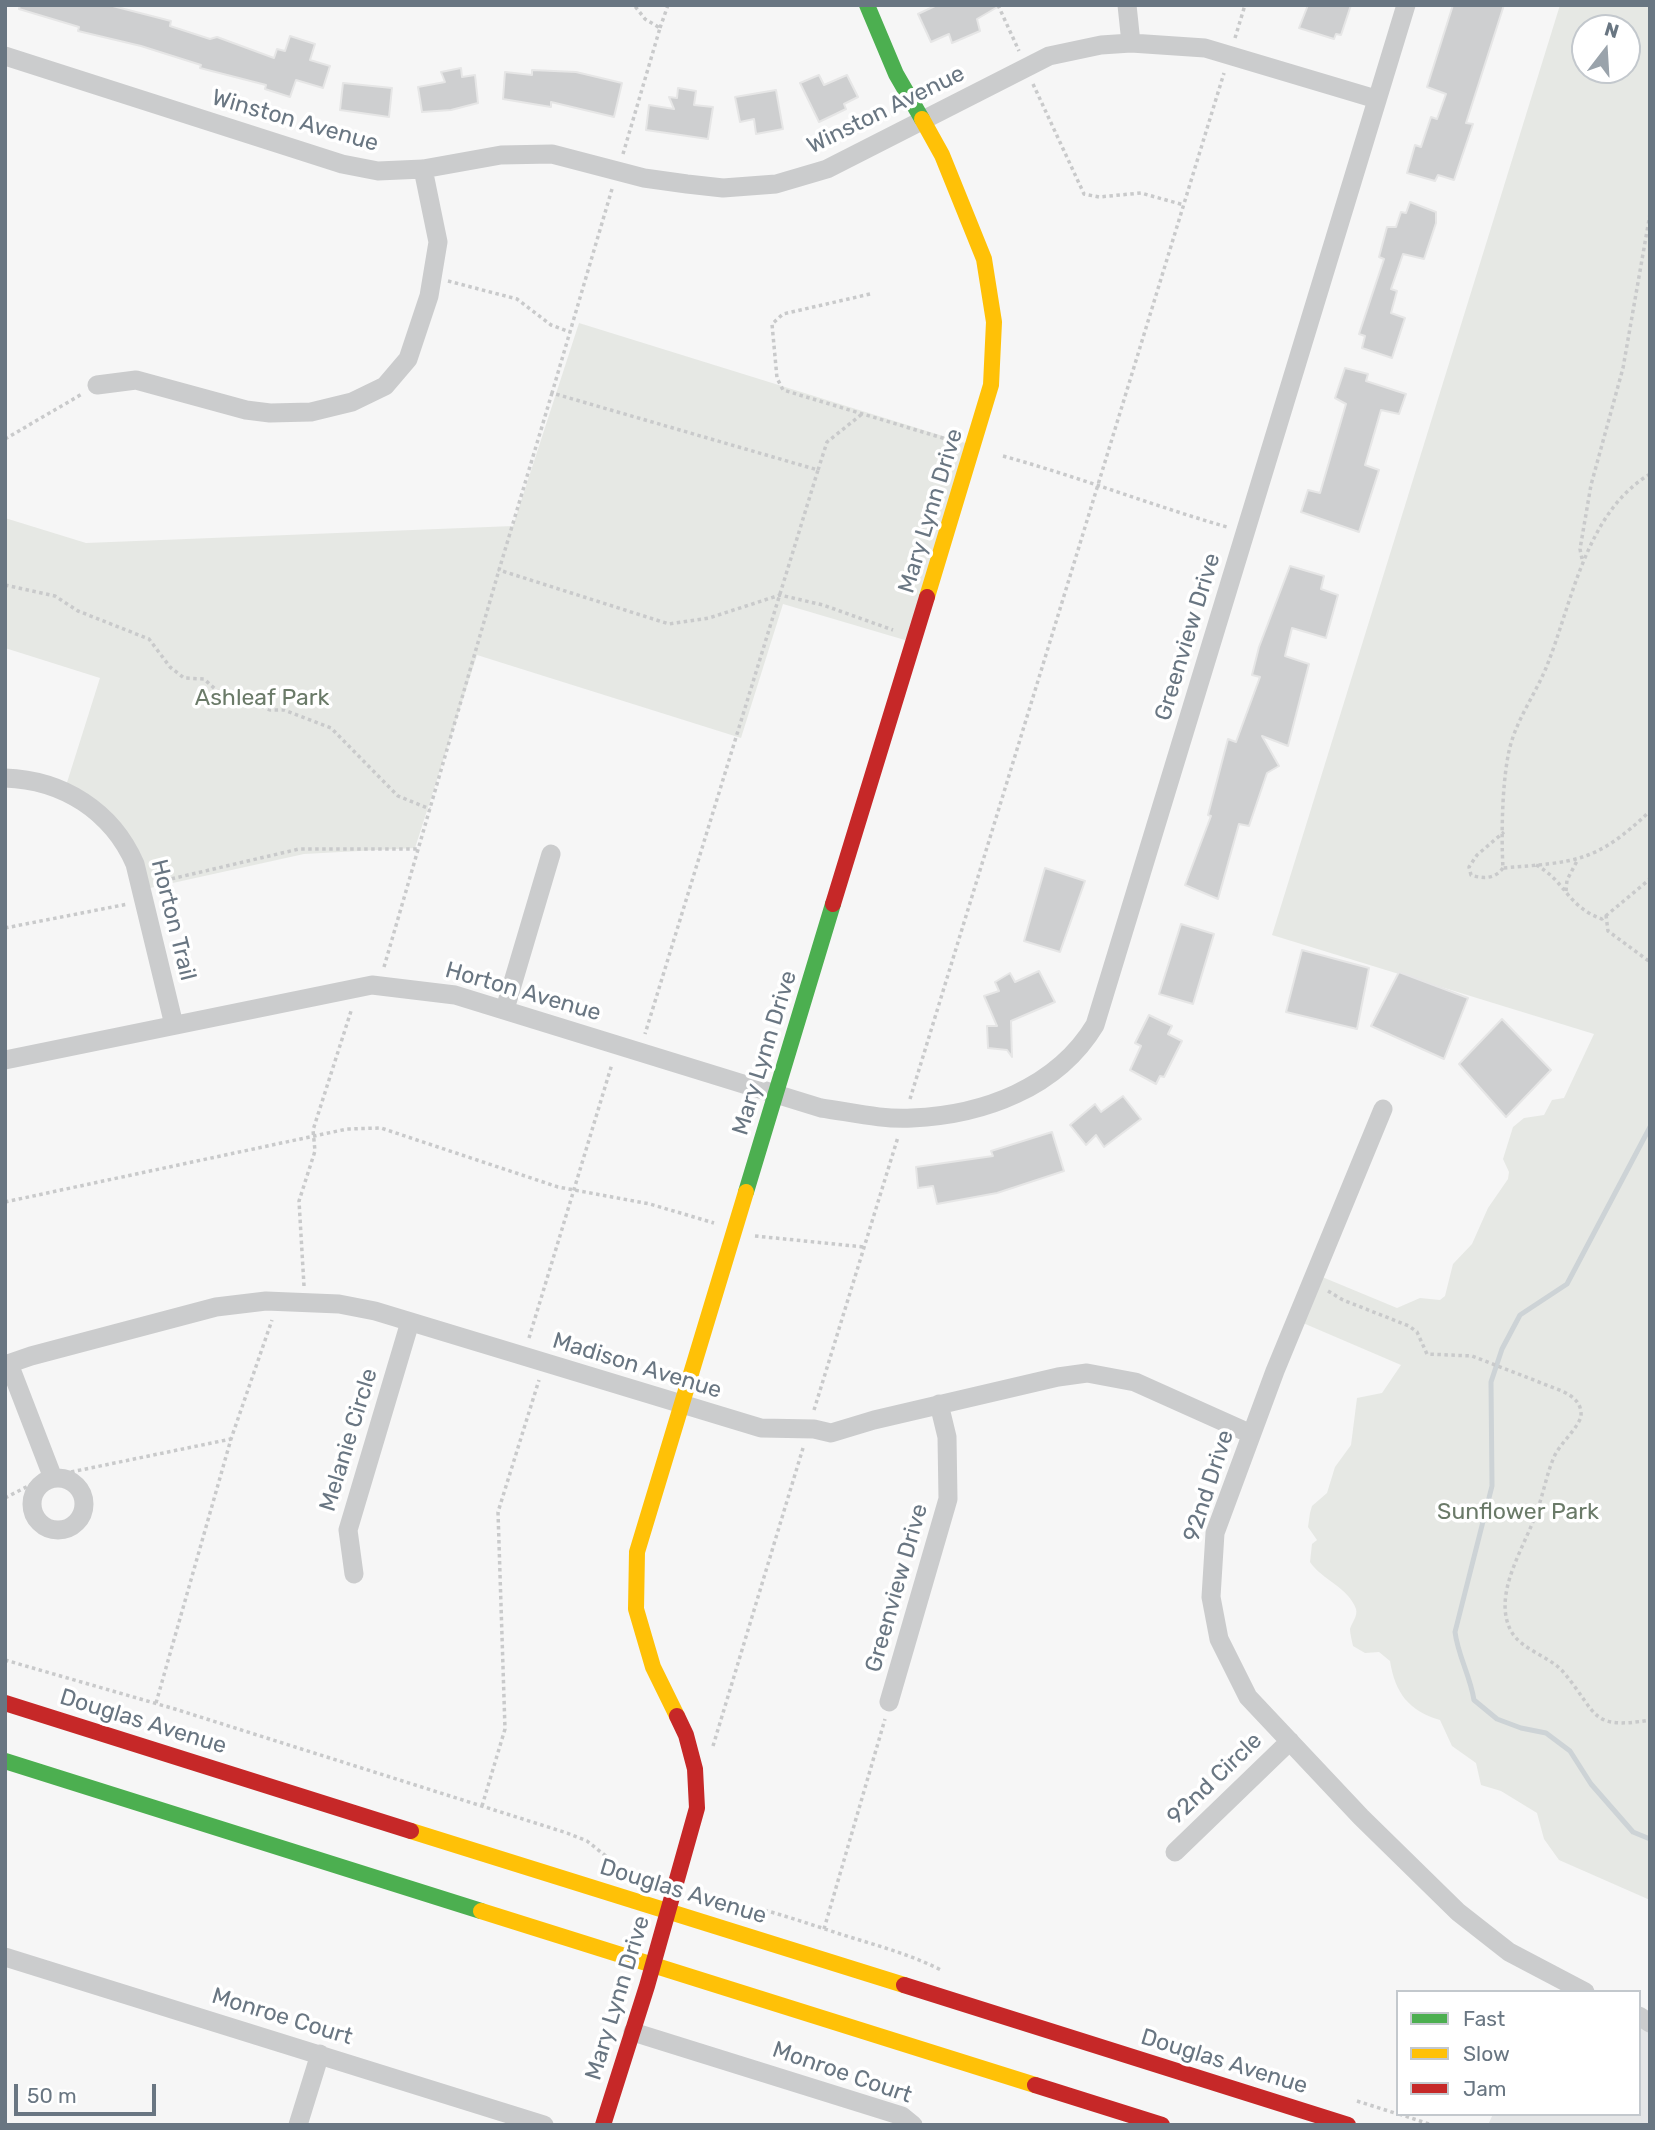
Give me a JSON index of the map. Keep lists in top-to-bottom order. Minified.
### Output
{"streets":{"main road":["Mary Lynn Drive","Douglas Avenue"],"street":["Winston Avenue","Greenview Drive","Horton Trail","Horton Avenue","Madison Avenue","Melanie Circle","92nd Drive","92nd Circle","Monroe Court"]},"crossings":[["Winston Avenue","Mary Lynn Drive"],["Winston Avenue","Greenview Drive"],["Mary Lynn Drive","Horton Avenue"],["Mary Lynn Drive","Madison Avenue"],["Mary Lynn Drive","Douglas Avenue"],["Mary Lynn Drive","Monroe Court"],["Greenview Drive","Horton Avenue"],["Greenview Drive","Madison Avenue"],["Horton Trail","Horton Avenue"],["Madison Avenue","Melanie Circle"],["Madison Avenue","92nd Drive"],["92nd Drive","92nd Circle"]],"parks":["Ashleaf Park","Sunflower Park"],"legend":["Fast","Slow","Jam"],"scale_bar":"50 m","north":"top"}
